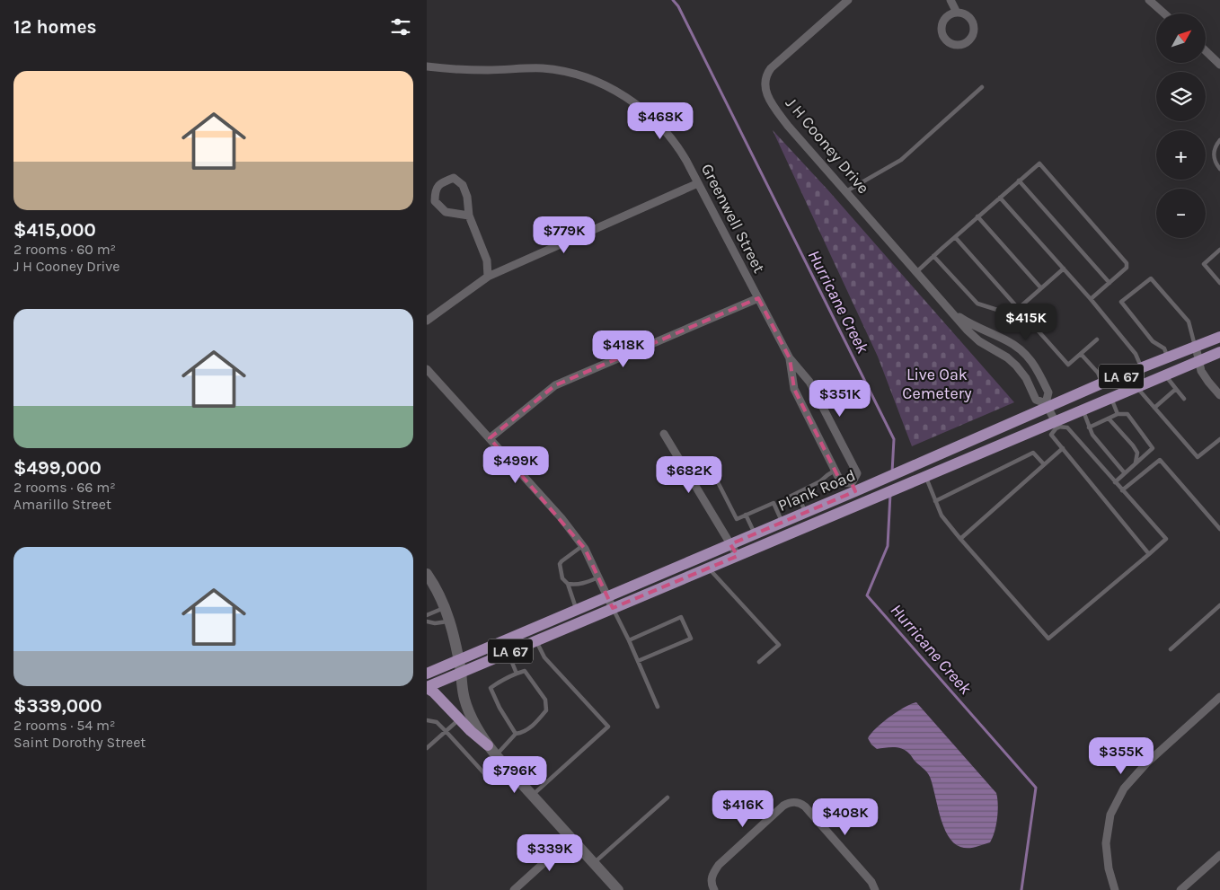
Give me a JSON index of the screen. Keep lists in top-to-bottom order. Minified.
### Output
{"streets":{"main road":["LA 67","Plank Road"],"street":["J H Cooney Drive","Greenwell Street"]},"crossings":[["J H Cooney Drive","Plank Road"],["Greenwell Street","Plank Road"]],"water":["Hurricane Creek"],"parks":["Live Oak Cemetery"],"north":"top right","page":{"heading":"12 homes","map_buttons":["+","−"],"list":[{"name":"$415,000","note":"2 rooms · 60 m² · J H Cooney Drive"},{"name":"$499,000","note":"2 rooms · 66 m² · Amarillo Street"},{"name":"$339,000","note":"2 rooms · 54 m² · Saint Dorothy Street"}],"price":["$468K","$779K","$415K","$418K","$351K","$499K","$682K","$355K","$796K","$416K","$408K","$339K"]}}
